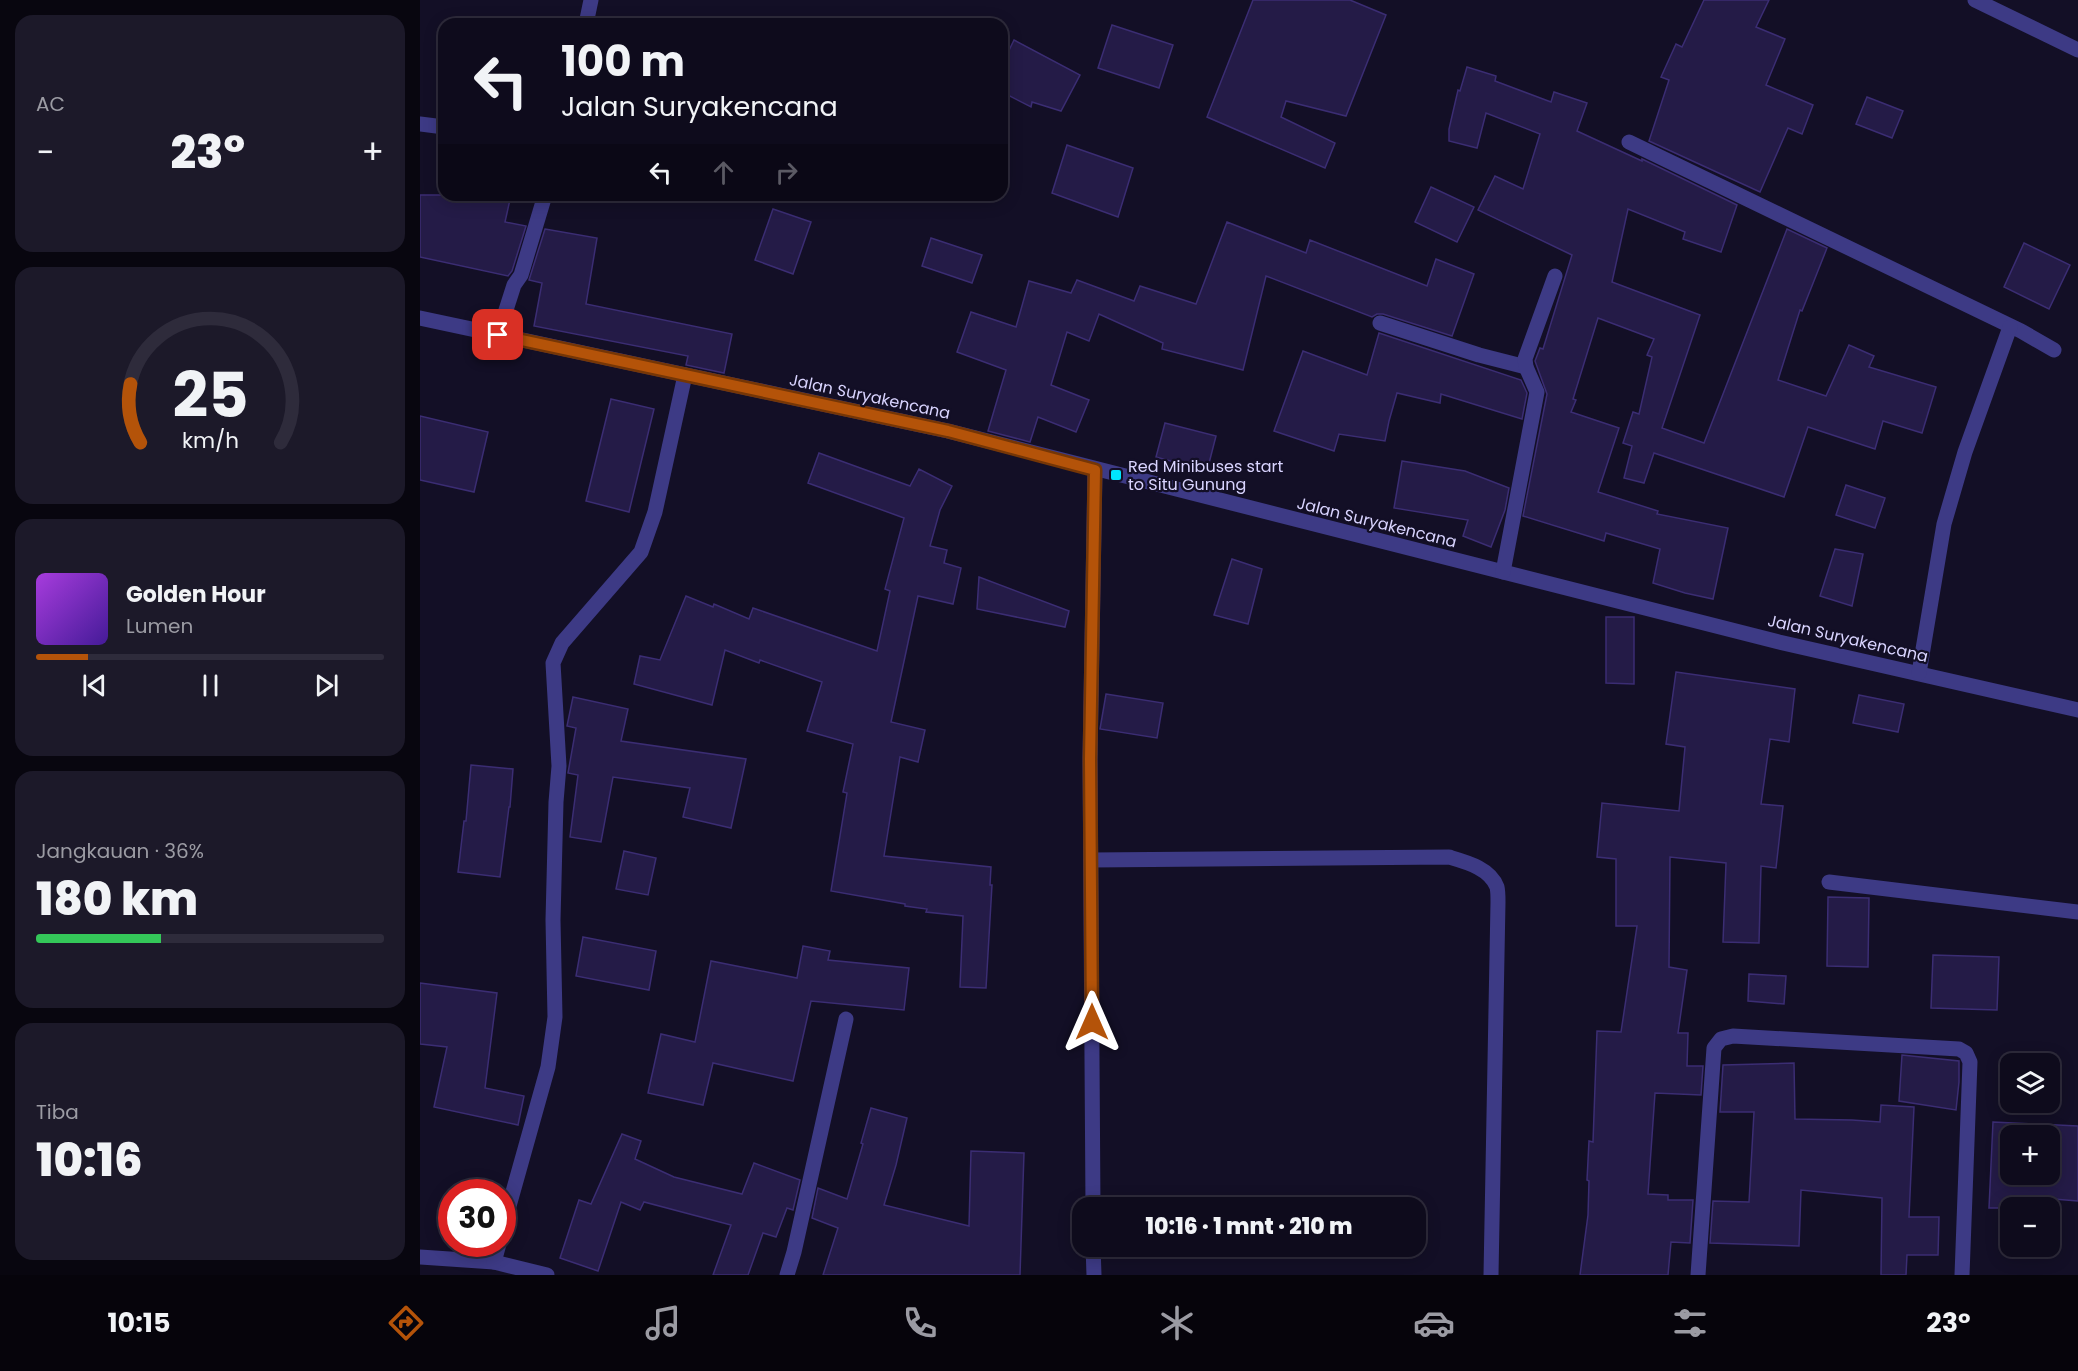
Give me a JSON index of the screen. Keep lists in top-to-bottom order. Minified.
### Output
{"streets":{"street":["Jalan Suryakencana"]},"places":{"transit":["Red Minibuses start to Situ Gunung"]},"page":{"tile":["AC",["Jangkauan · 36%","180 km"],["Tiba","10:16"]],"turn":["100 m","Jalan Suryakencana"],"heat":["−","23°","+"],"song":["Golden Hour","Lumen"],"map_buttons":["+","−"],"limit":"30","trip":"10:16 · 1 mnt · 210 m","tabs":["10:15","23°"],"gauge":["25","km/h"]}}
